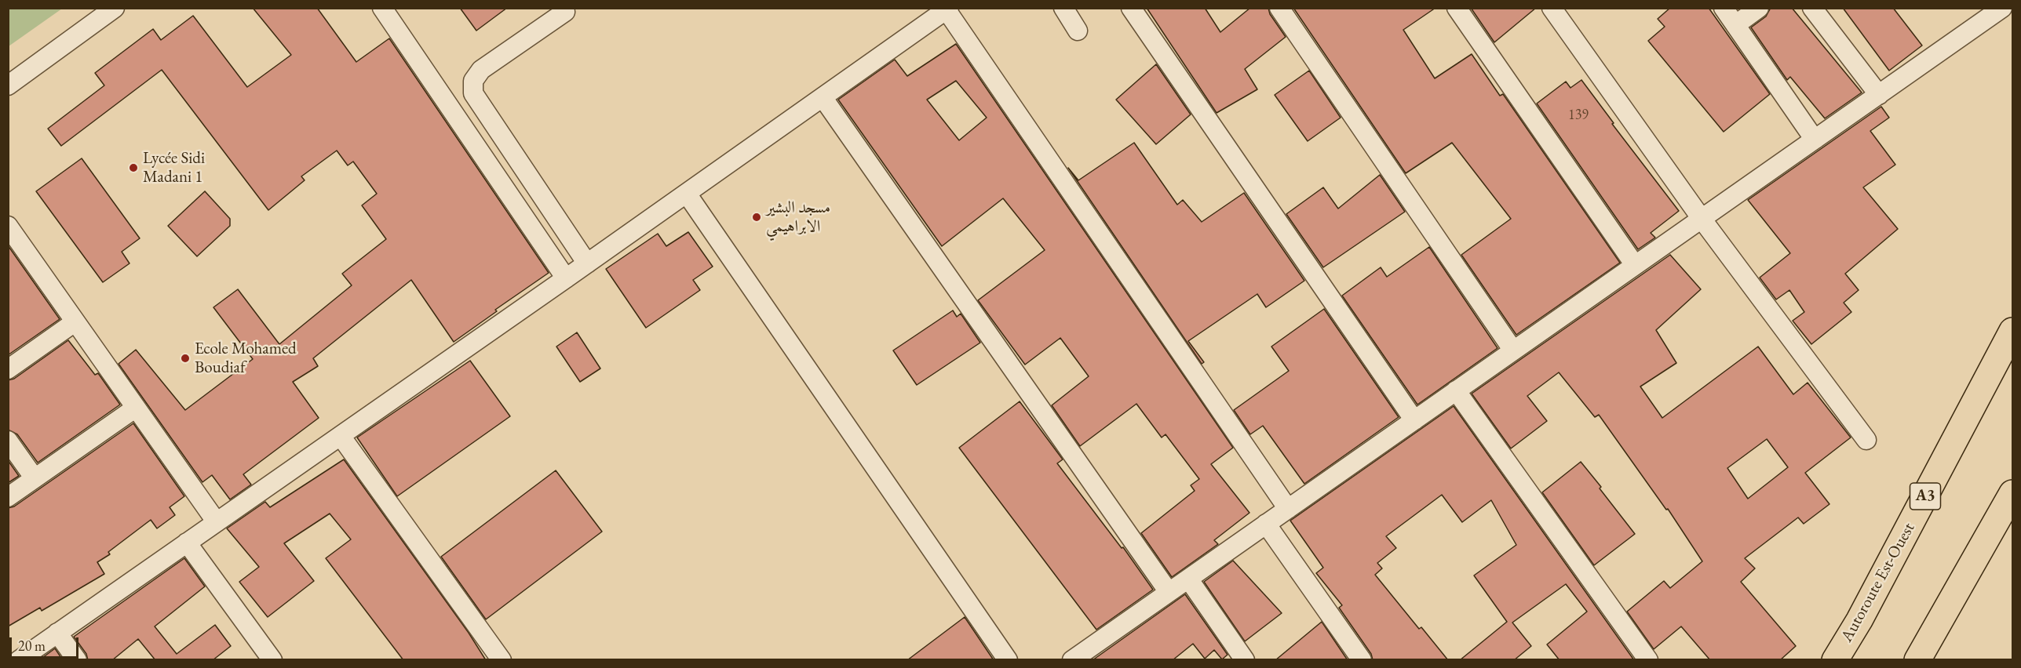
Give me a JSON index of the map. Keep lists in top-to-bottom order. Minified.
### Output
{"streets":{"highway":["A3","Autoroute Est-Ouest"]},"places":["Lycée Sidi Madani 1","مسجد البشير الابراهيمي","Ecole Mohamed Boudiaf"],"house_numbers":["139"],"scale_bar":"20 m"}
